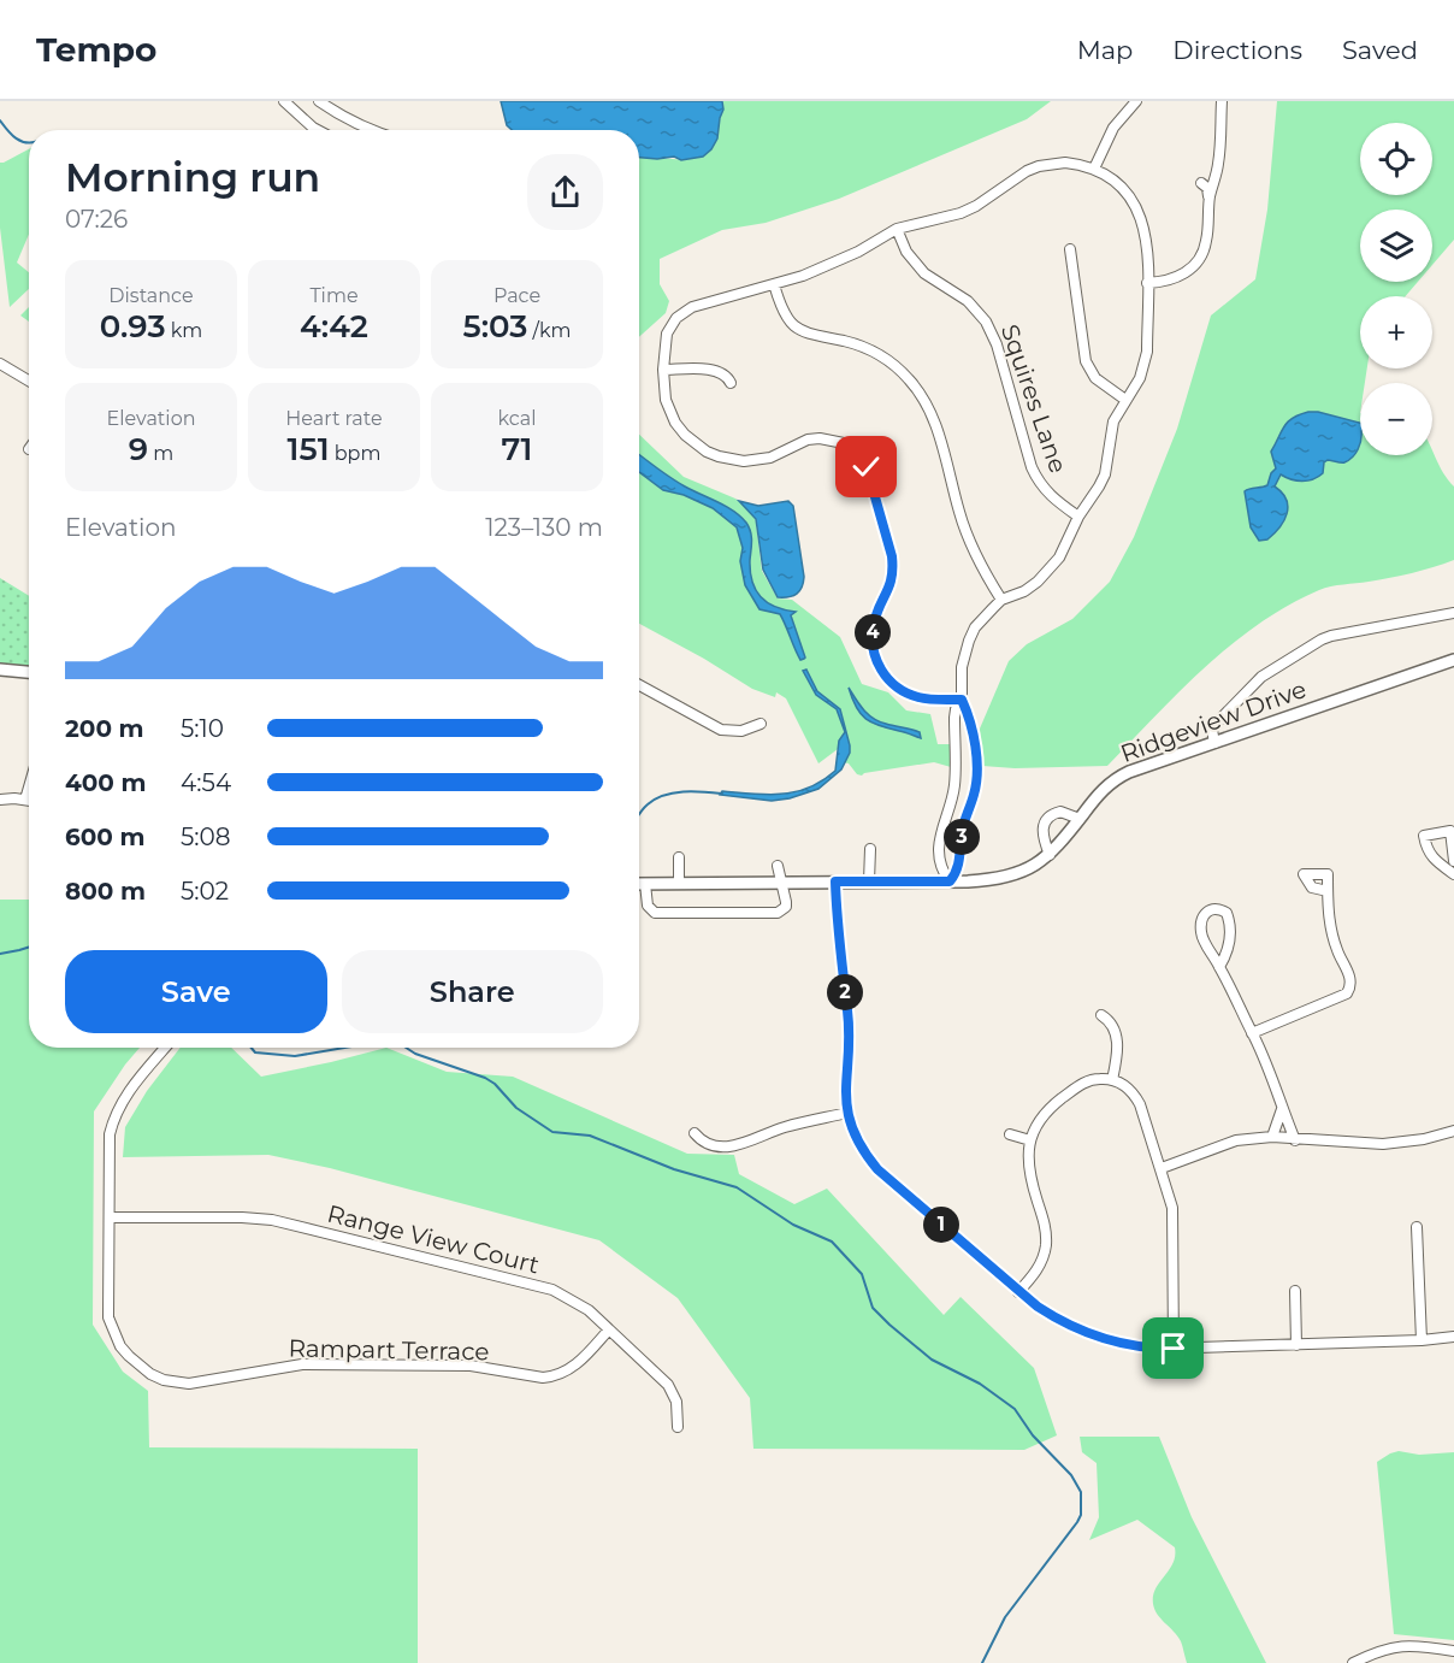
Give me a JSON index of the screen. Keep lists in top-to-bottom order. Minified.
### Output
{"streets":{"street":["Squires Lane","Ridgeview Drive","Range View Court","Rampart Terrace"]},"crossings":[["Range View Court","Rampart Terrace"]],"page":{"header":"Tempo","nav":["Map","Directions","Saved"],"map_buttons":["+","−"],"heading":["Morning run","07:26"],"stats":[["Distance","0.93 km"],["Time","4:42"],["Pace","5:03 /km"],["Elevation","9 m"],["Heart rate","151 bpm"],["kcal","71"]],"chart":["Elevation","123–130 m"],"pins":["4","3","2","1"],"list":[{"name":"200 m","note":"5:10"},{"name":"400 m","note":"4:54"},{"name":"600 m","note":"5:08"},{"name":"800 m","note":"5:02"}],"buttons":["Save","Share"]}}
